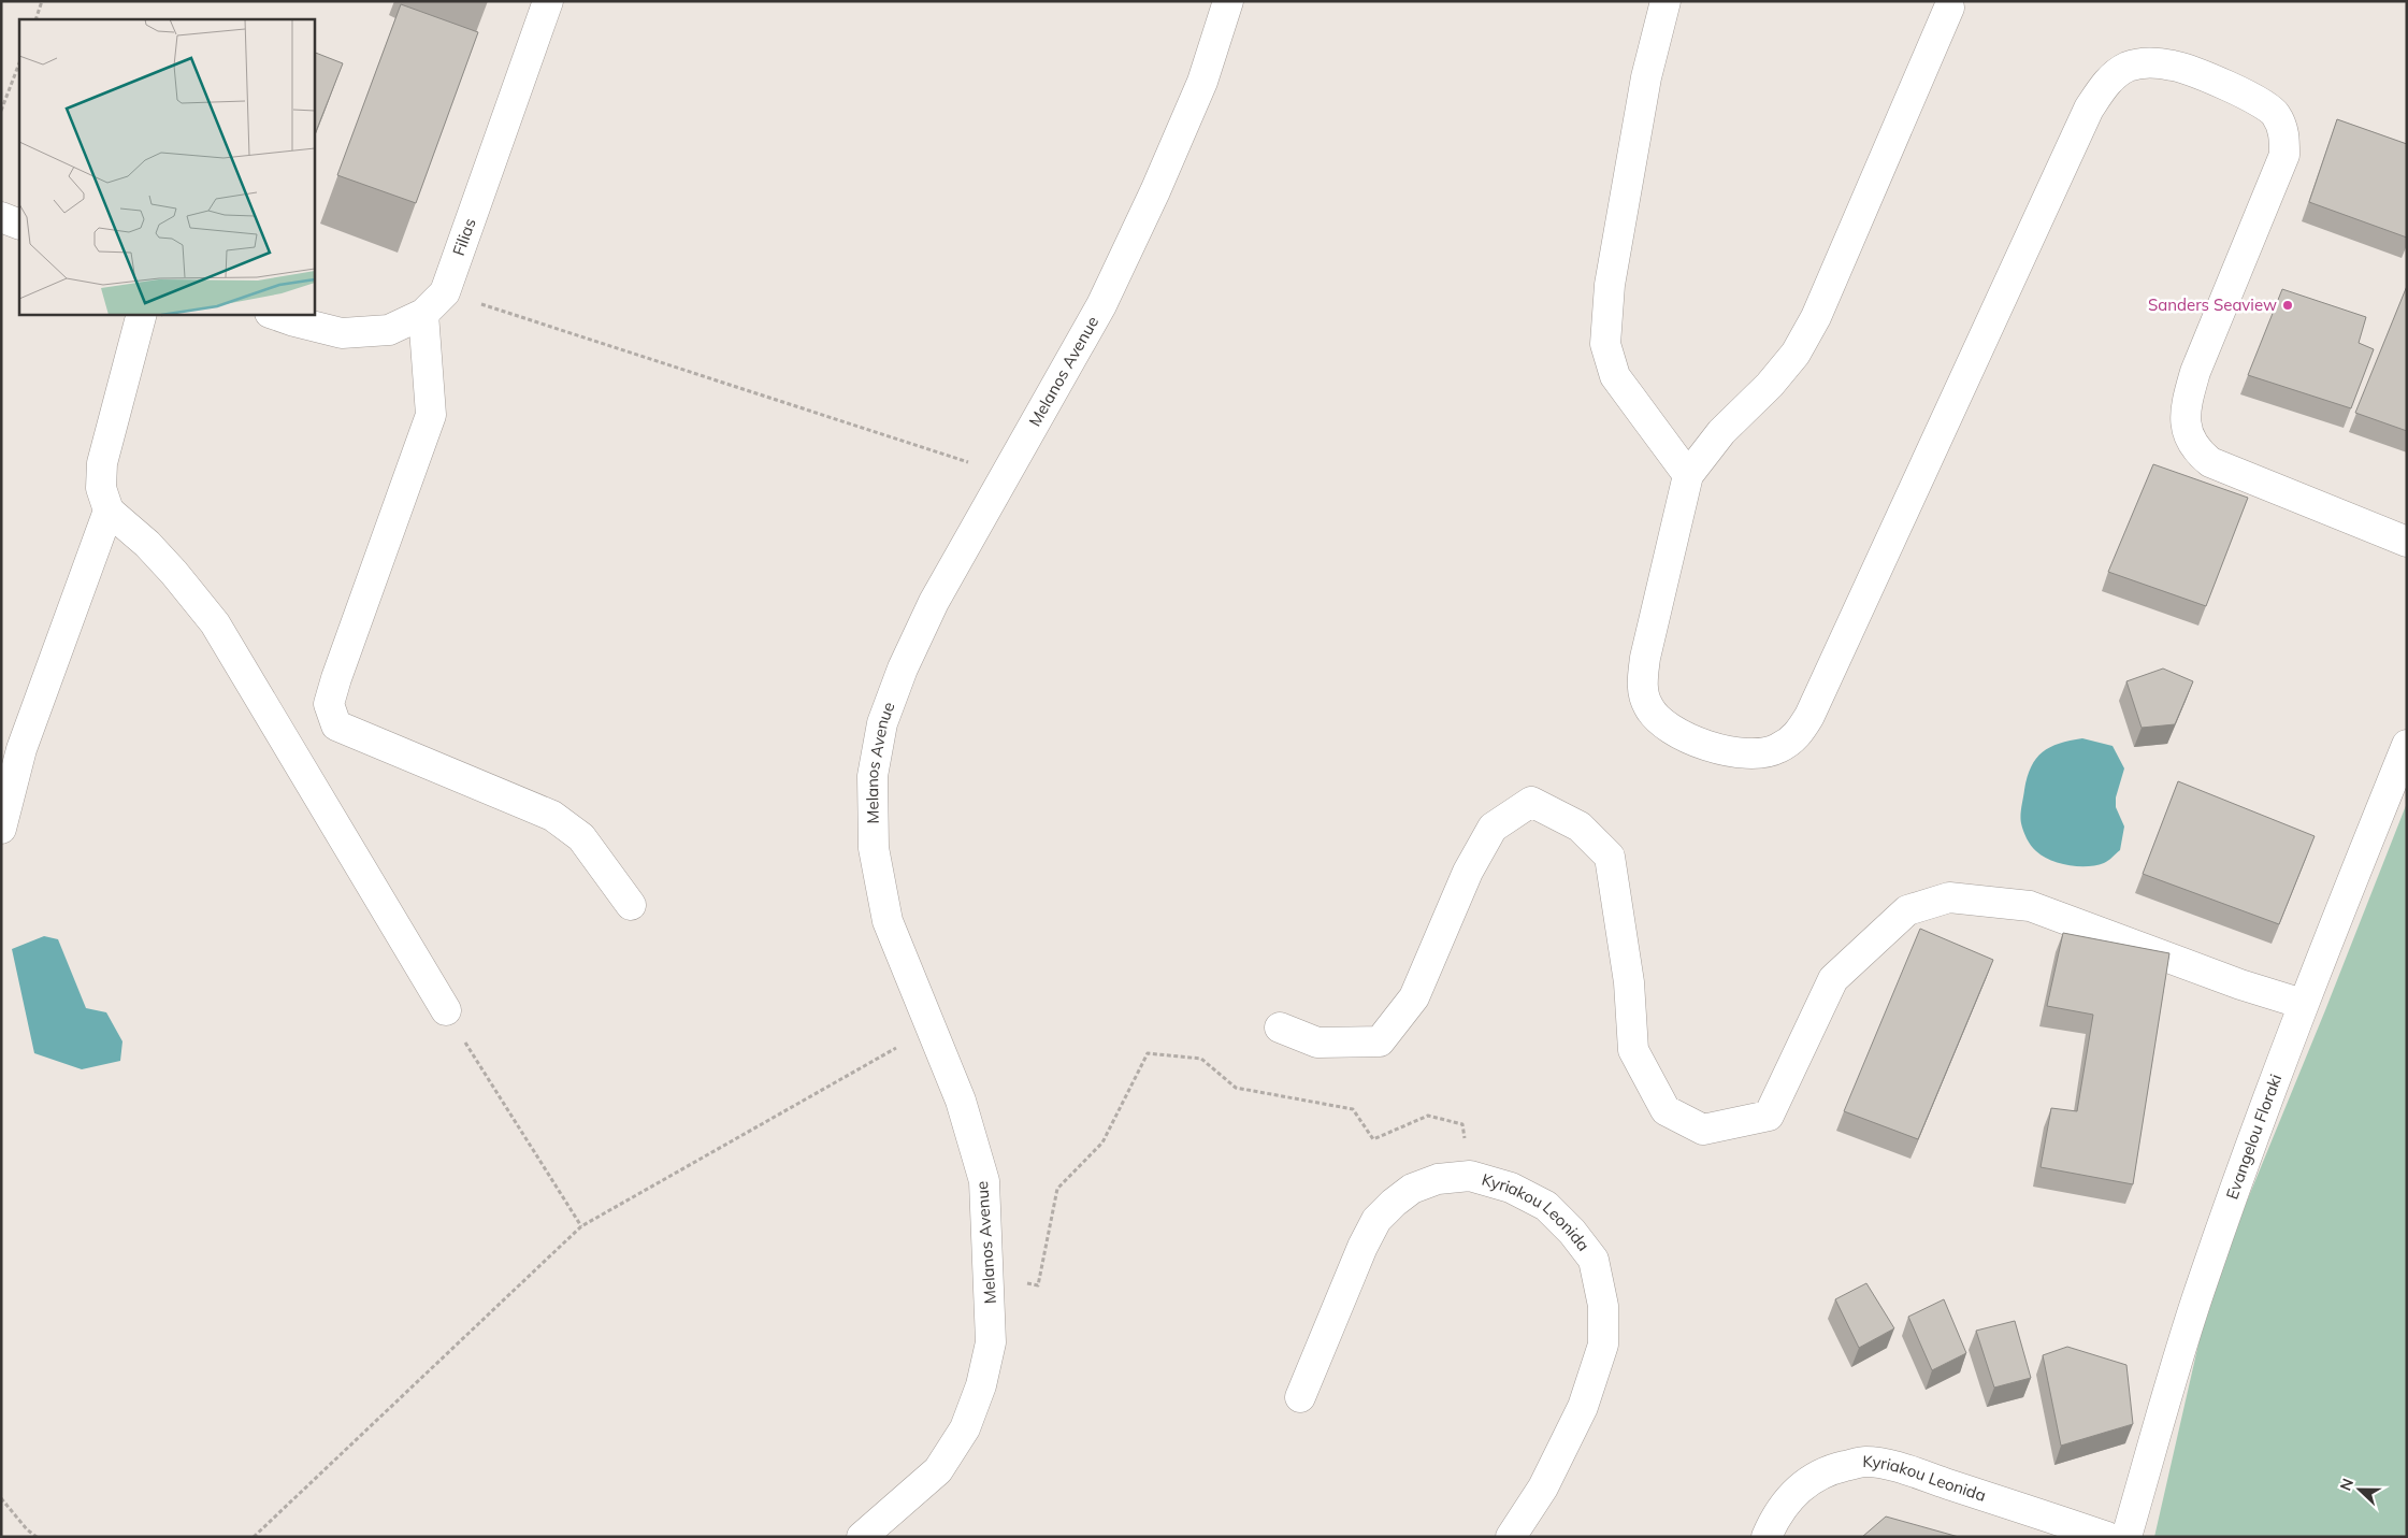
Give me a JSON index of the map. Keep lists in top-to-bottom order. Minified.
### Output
{"streets":{"street":["Filias","Melanos Avenue","Evangelou Floraki","Kyriakou Leonida"]},"places":["Sanders Seaview"],"north":"left"}
